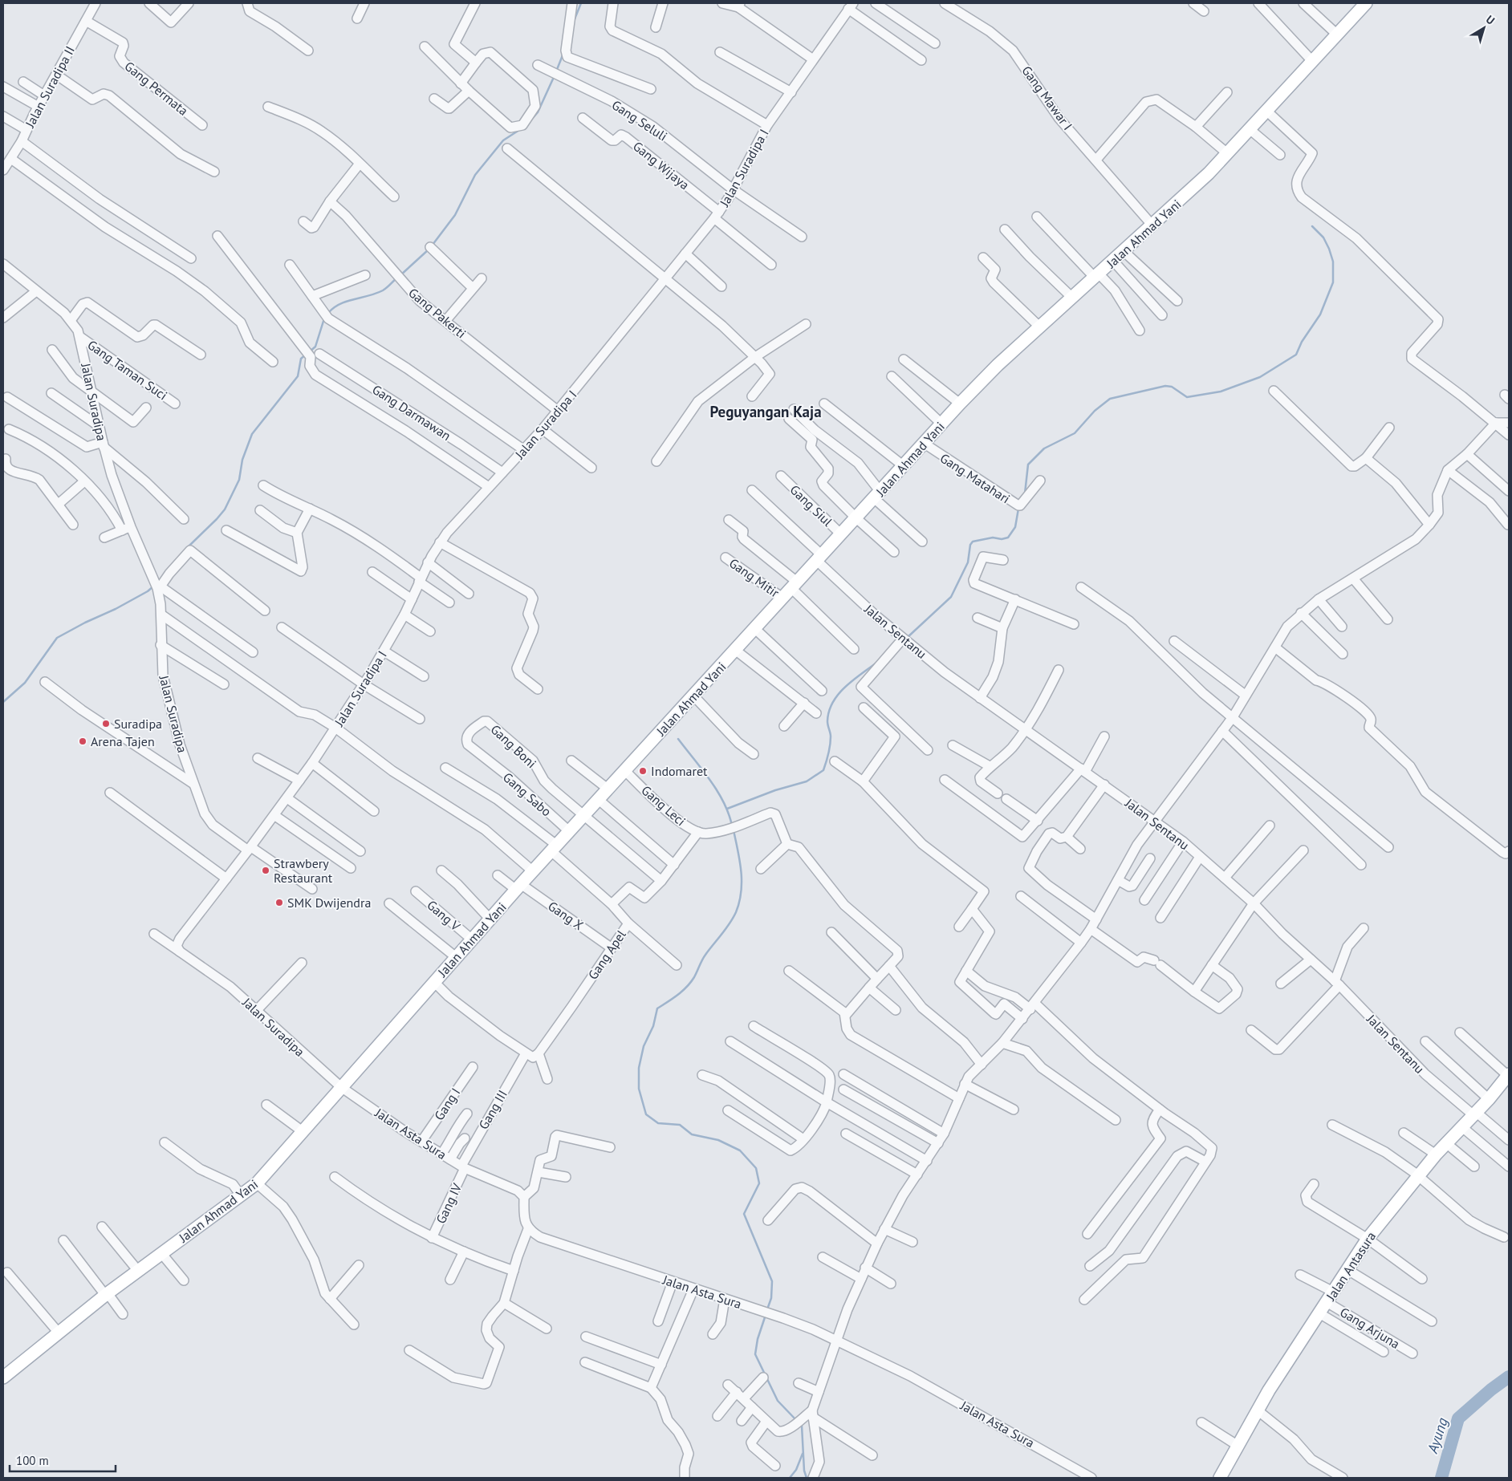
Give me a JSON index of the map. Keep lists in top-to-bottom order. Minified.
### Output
{"streets":{"main road":["Jalan Ahmad Yani","Jalan Antasura"],"street":["Jalan Suradipa II","Gang Permata","Gang Mawar I","Gang Seluli","Gang Wijaya","Jalan Suradipa I","Gang Pakerti","Gang Taman Suci","Jalan Suradipa","Gang Darmawan","Gang Matahari","Gang Siul","Gang Mitir","Jalan Sentanu","Gang Boni","Gang Sabo","Gang Leci","Gang V","Gang X","Gang Apel","Gang I","Gang III","Jalan Asta Sura","Gang IV","Gang Arjuna"]},"crossings":[["Jalan Suradipa II","Gang Permata"],["Gang Mawar I","Jalan Ahmad Yani"],["Gang Seluli","Jalan Suradipa I"],["Gang Wijaya","Jalan Suradipa I"],["Jalan Suradipa I","Gang Pakerti"],["Jalan Suradipa I","Jalan Suradipa"],["Jalan Suradipa I","Gang Darmawan"],["Jalan Ahmad Yani","Jalan Suradipa"],["Jalan Ahmad Yani","Gang Matahari"],["Jalan Ahmad Yani","Gang Siul"],["Jalan Ahmad Yani","Gang Mitir"],["Jalan Ahmad Yani","Jalan Sentanu"],["Jalan Ahmad Yani","Gang Boni"],["Jalan Ahmad Yani","Gang Sabo"],["Jalan Ahmad Yani","Gang Leci"],["Jalan Ahmad Yani","Gang V"],["Jalan Ahmad Yani","Gang X"],["Jalan Ahmad Yani","Gang Apel"],["Jalan Ahmad Yani","Jalan Asta Sura"],["Gang Taman Suci","Jalan Suradipa"],["Jalan Suradipa","Jalan Asta Sura"],["Jalan Sentanu","Jalan Antasura"],["Gang Boni","Gang Sabo"],["Gang X","Gang Apel"],["Gang I","Jalan Asta Sura"],["Gang III","Jalan Asta Sura"],["Gang III","Gang IV"],["Jalan Asta Sura","Gang IV"],["Jalan Antasura","Gang Arjuna"]],"districts":["Peguyangan Kaja"],"water":["Ayung"],"places":["Suradipa","Arena Tajen","Indomaret","Strawbery Restaurant","SMK Dwijendra"],"scale_bar":"100 m","north":"top right"}
